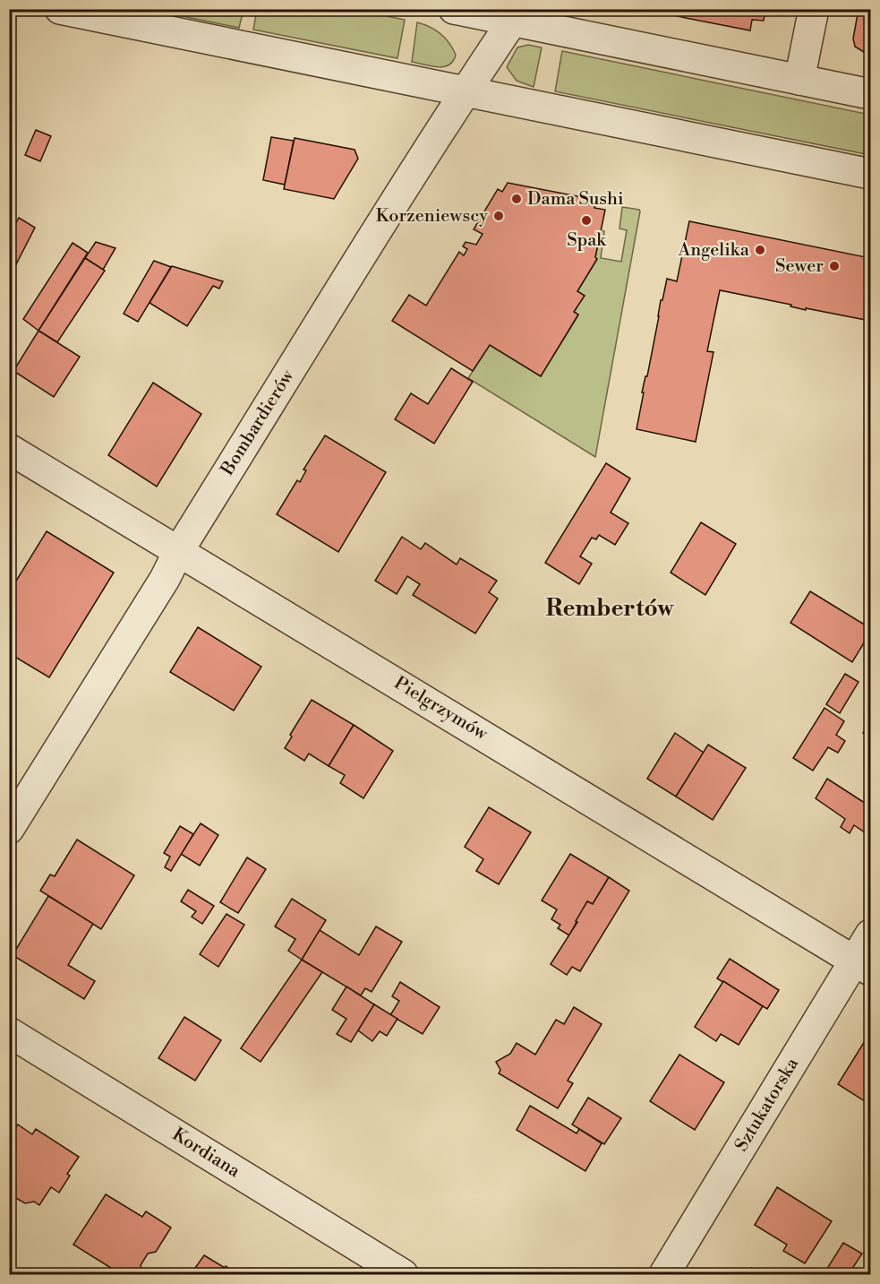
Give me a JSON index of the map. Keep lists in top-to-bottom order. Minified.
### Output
{"streets":{"street":["Bombardierów","Pielgrzymów","Sztukatorska","Kordiana"]},"crossings":[["Bombardierów","Pielgrzymów"],["Pielgrzymów","Sztukatorska"]],"districts":["Rembertów"],"places":["Dama Sushi","Korzeniewscy","Spak","Angelika","Sewer"]}
